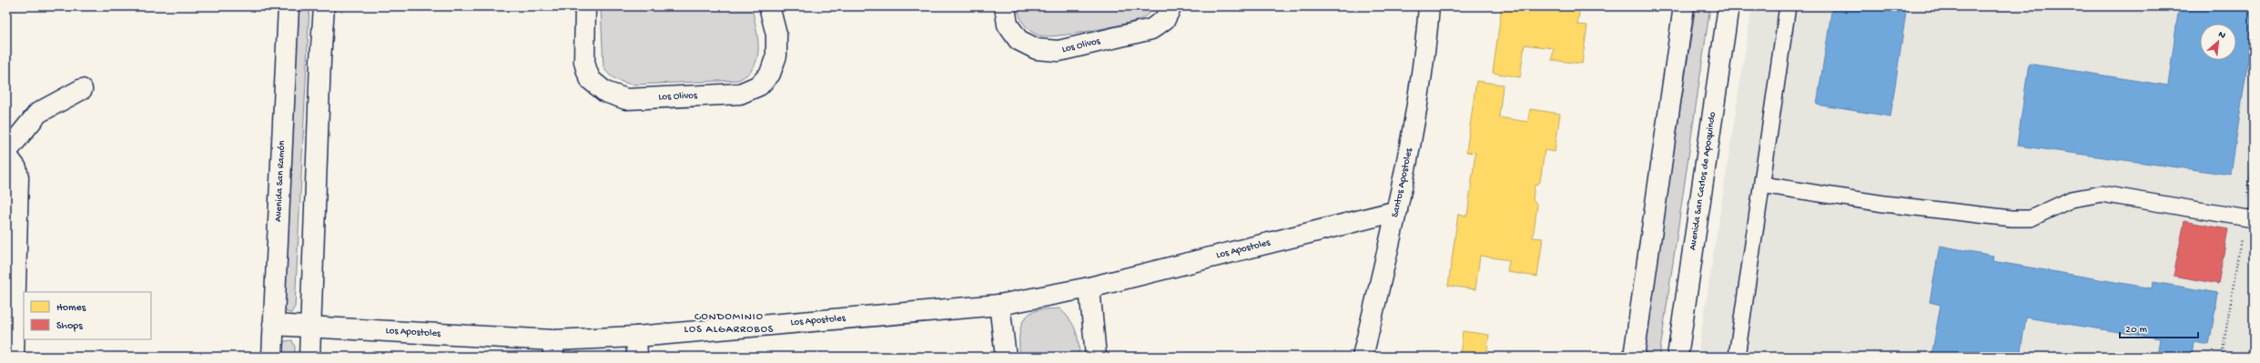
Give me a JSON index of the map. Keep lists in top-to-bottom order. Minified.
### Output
{"streets":{"street":["Los Olivos","Avenida San Ramón","Avenida San Carlos de Apoquindo","Santos Apostoles","Los Apostoles"]},"crossings":[["Avenida San Ramón","Los Apostoles"],["Santos Apostoles","Los Apostoles"]],"districts":["CONDOMINIO LOS ALGARROBOS"],"legend":["Homes","Shops"],"scale_bar":"20 m","north":"top right"}
